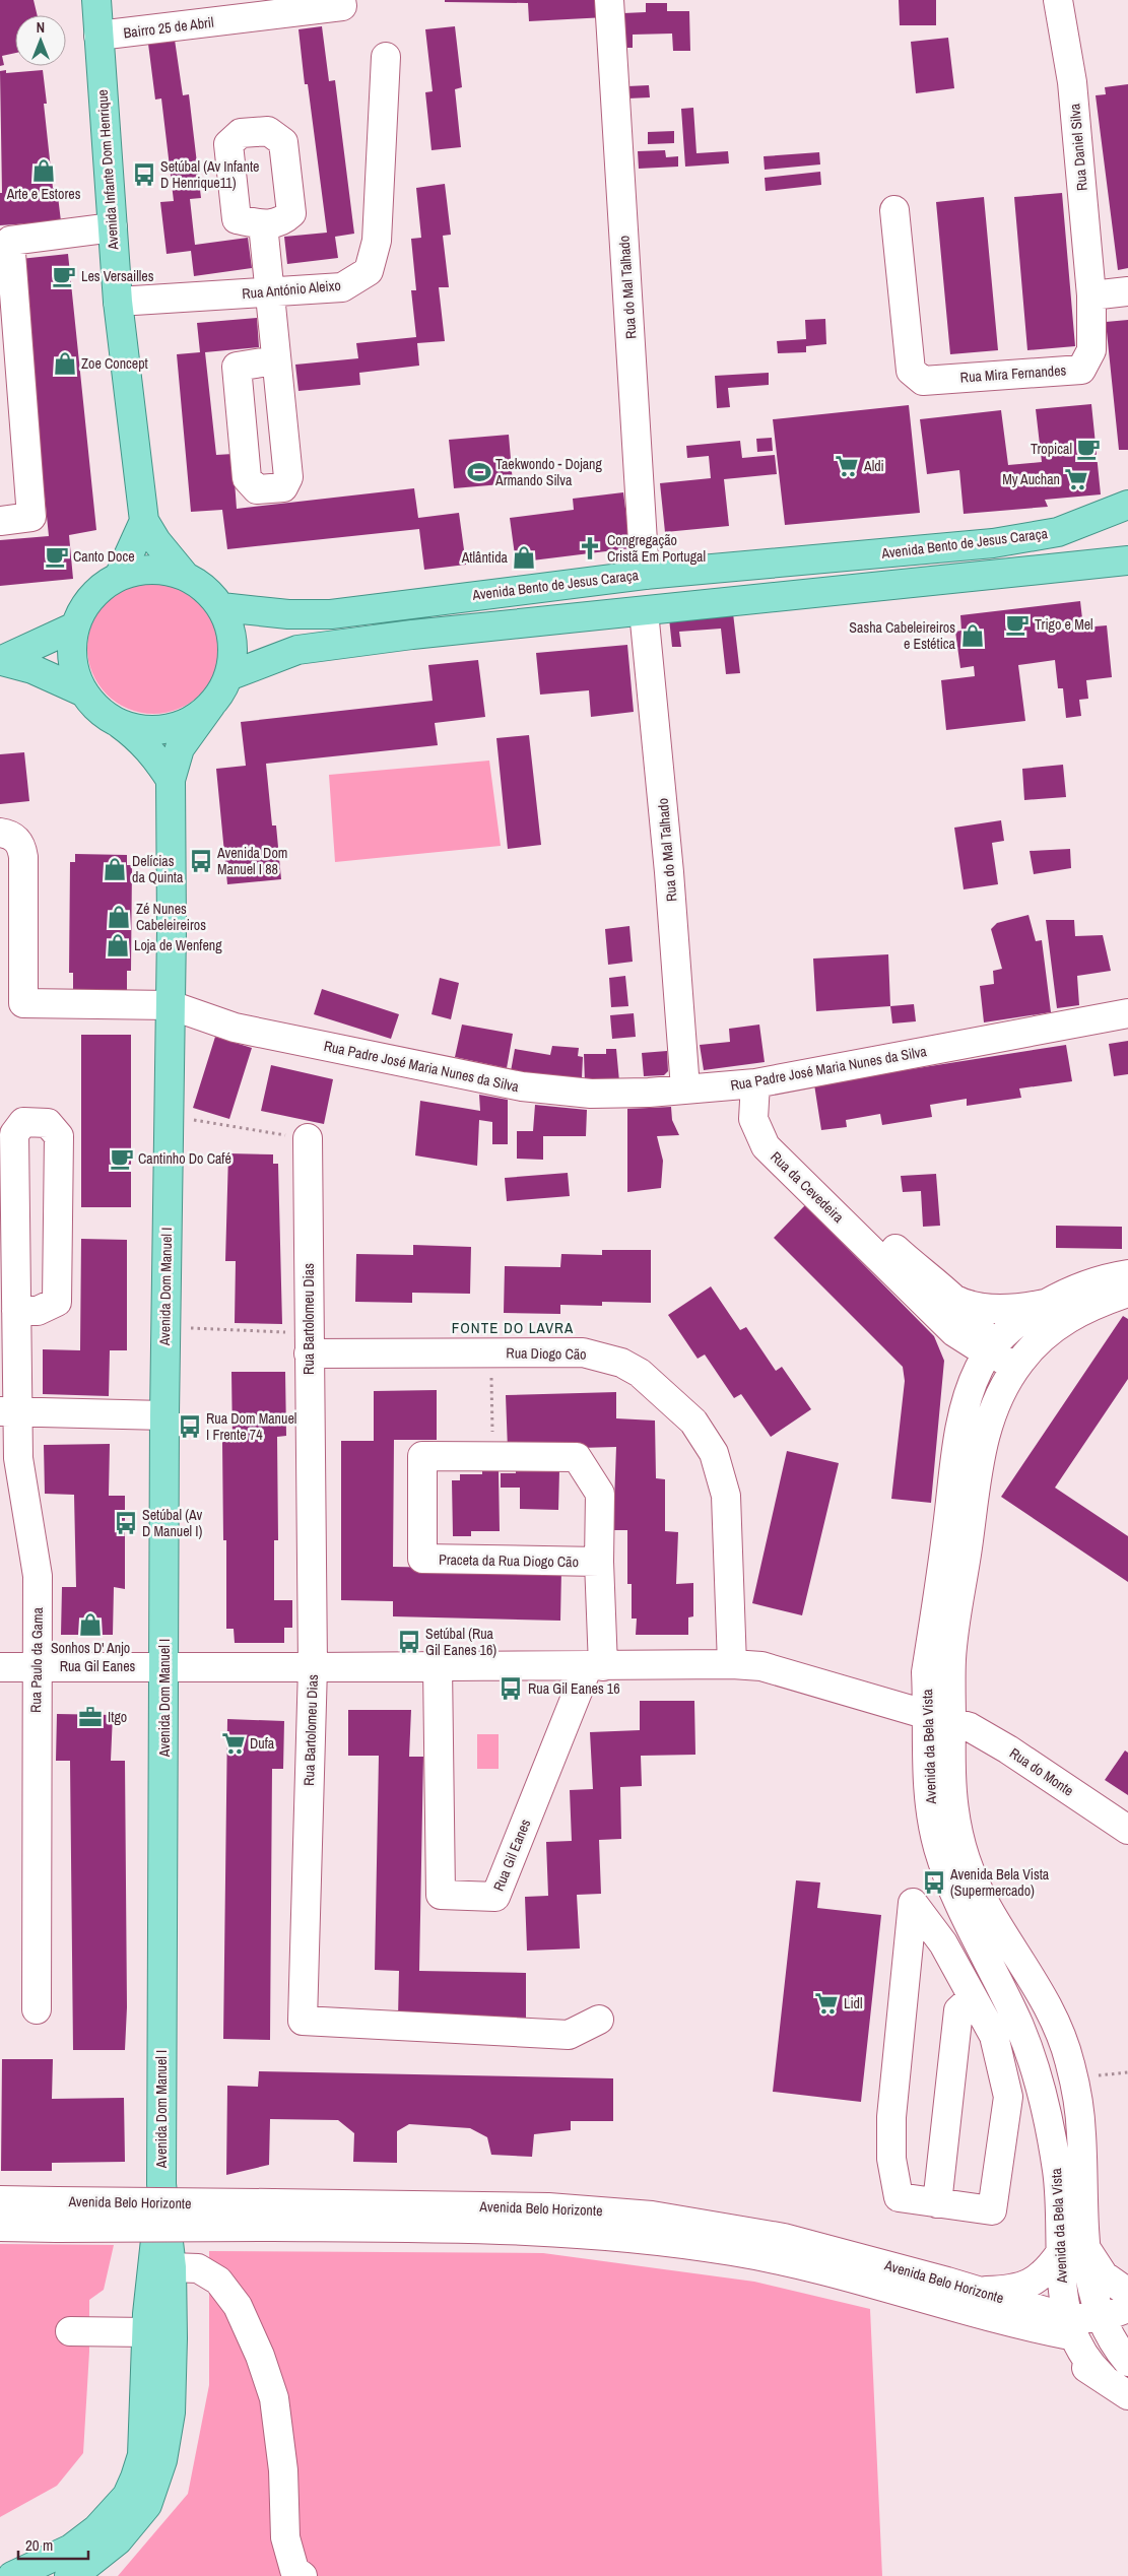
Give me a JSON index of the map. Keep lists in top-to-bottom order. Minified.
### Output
{"streets":{"main road":["Avenida Infante Dom Henrique","Avenida Bento de Jesus Caraça","Avenida Dom Manuel I"],"street":["Bairro 25 de Abril","Rua Daniel Silva","Rua do Mal Talhado","Rua António Aleixo","Rua Mira Fernandes","Rua Padre José Maria Nunes da Silva","Rua da Cevedeira","Rua Bartolomeu Dias","Rua Diogo Cão","Praceta da Rua Diogo Cão","Rua Paulo da Gama","Rua Gil Eanes","Avenida da Bela Vista","Rua do Monte","Avenida Belo Horizonte"]},"crossings":[["Bairro 25 de Abril","Avenida Infante Dom Henrique"],["Rua Daniel Silva","Rua Mira Fernandes"],["Avenida Infante Dom Henrique","Rua António Aleixo"],["Avenida Infante Dom Henrique","Avenida Bento de Jesus Caraça"],["Avenida Infante Dom Henrique","Avenida Dom Manuel I"],["Rua do Mal Talhado","Avenida Bento de Jesus Caraça"],["Rua do Mal Talhado","Rua Padre José Maria Nunes da Silva"],["Avenida Bento de Jesus Caraça","Avenida Dom Manuel I"],["Rua Padre José Maria Nunes da Silva","Rua da Cevedeira"],["Rua Padre José Maria Nunes da Silva","Avenida Dom Manuel I"],["Rua da Cevedeira","Avenida da Bela Vista"],["Avenida Dom Manuel I","Rua Gil Eanes"],["Rua Bartolomeu Dias","Rua Diogo Cão"],["Rua Bartolomeu Dias","Rua Gil Eanes"],["Rua Diogo Cão","Rua Gil Eanes"],["Praceta da Rua Diogo Cão","Rua Gil Eanes"],["Rua Paulo da Gama","Rua Gil Eanes"],["Rua Gil Eanes","Avenida da Bela Vista"],["Rua Gil Eanes","Rua do Monte"],["Avenida da Bela Vista","Rua do Monte"],["Avenida da Bela Vista","Avenida Belo Horizonte"]],"districts":["FONTE DO LAVRA"],"places":{"shop":["Arte e Estores","Zoe Concept","Atlântida","Sasha Cabeleireiros e Estética","Delícias da Quinta","Zé Nunes Cabeleireiros","Loja de Wenfeng","Sonhos D' Anjo"],"bus stop":["Setúbal (Av Infante D Henrique11)","Avenida Dom Manuel I 88","Rua Dom Manuel I Frente 74","Setúbal (Av D Manuel I)","Setúbal (Rua Gil Eanes 16)","Rua Gil Eanes 16","Avenida Bela Vista (Supermercado)"],"cafe":["Les Versailles","Tropical","Canto Doce","Trigo e Mel","Cantinho Do Café"],"supermarket":["Aldi","My Auchan","Dufa","Lidl"],"sports":["Taekwondo - Dojang Armando Silva"],"church":["Congregação Cristã Em Portugal"],"office":["Itgo"]},"scale_bar":"20 m","north":"top"}
